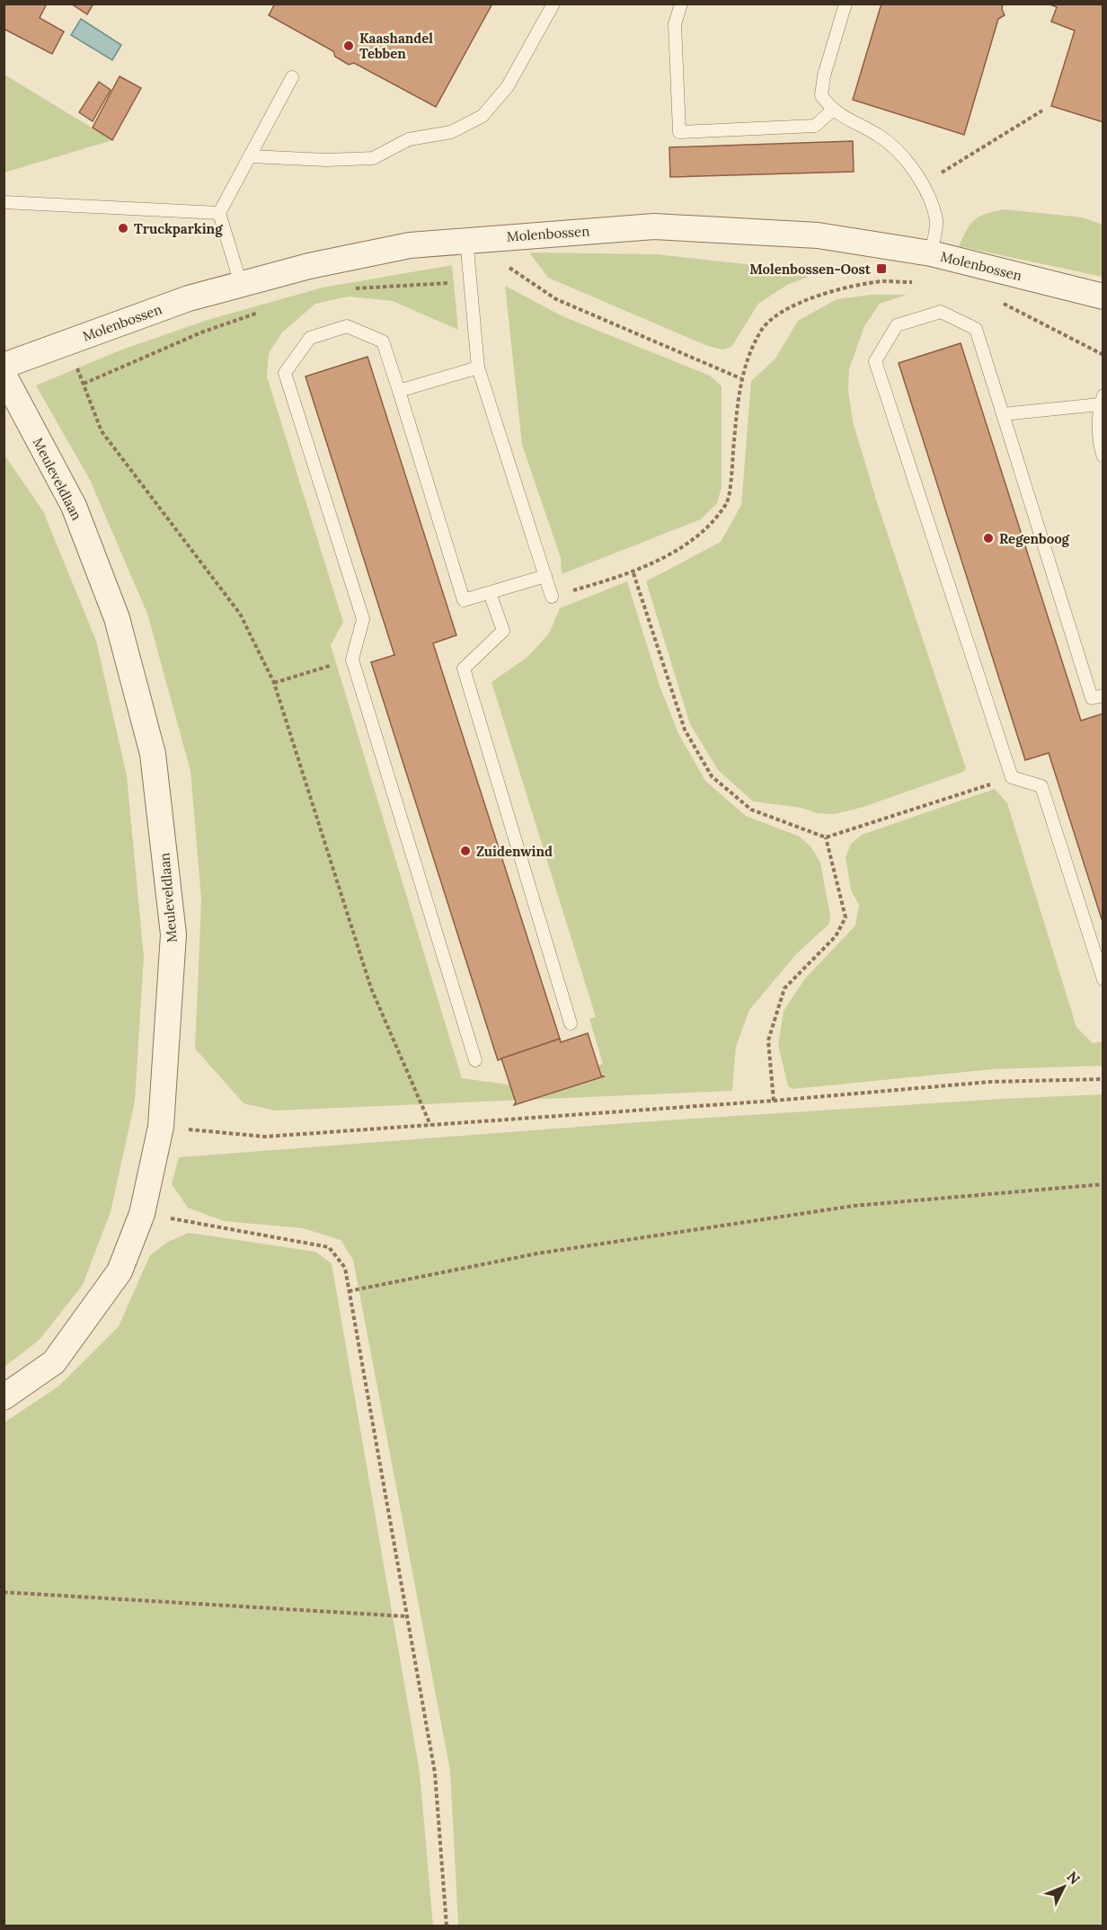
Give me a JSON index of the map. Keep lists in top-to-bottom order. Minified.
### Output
{"streets":{"street":["Molenbossen","Meuleveldlaan"]},"places":{"other":["Kaashandel Tebben","Truckparking","Regenboog","Zuidenwind"],"transit":["Molenbossen-Oost"]},"north":"top right"}
